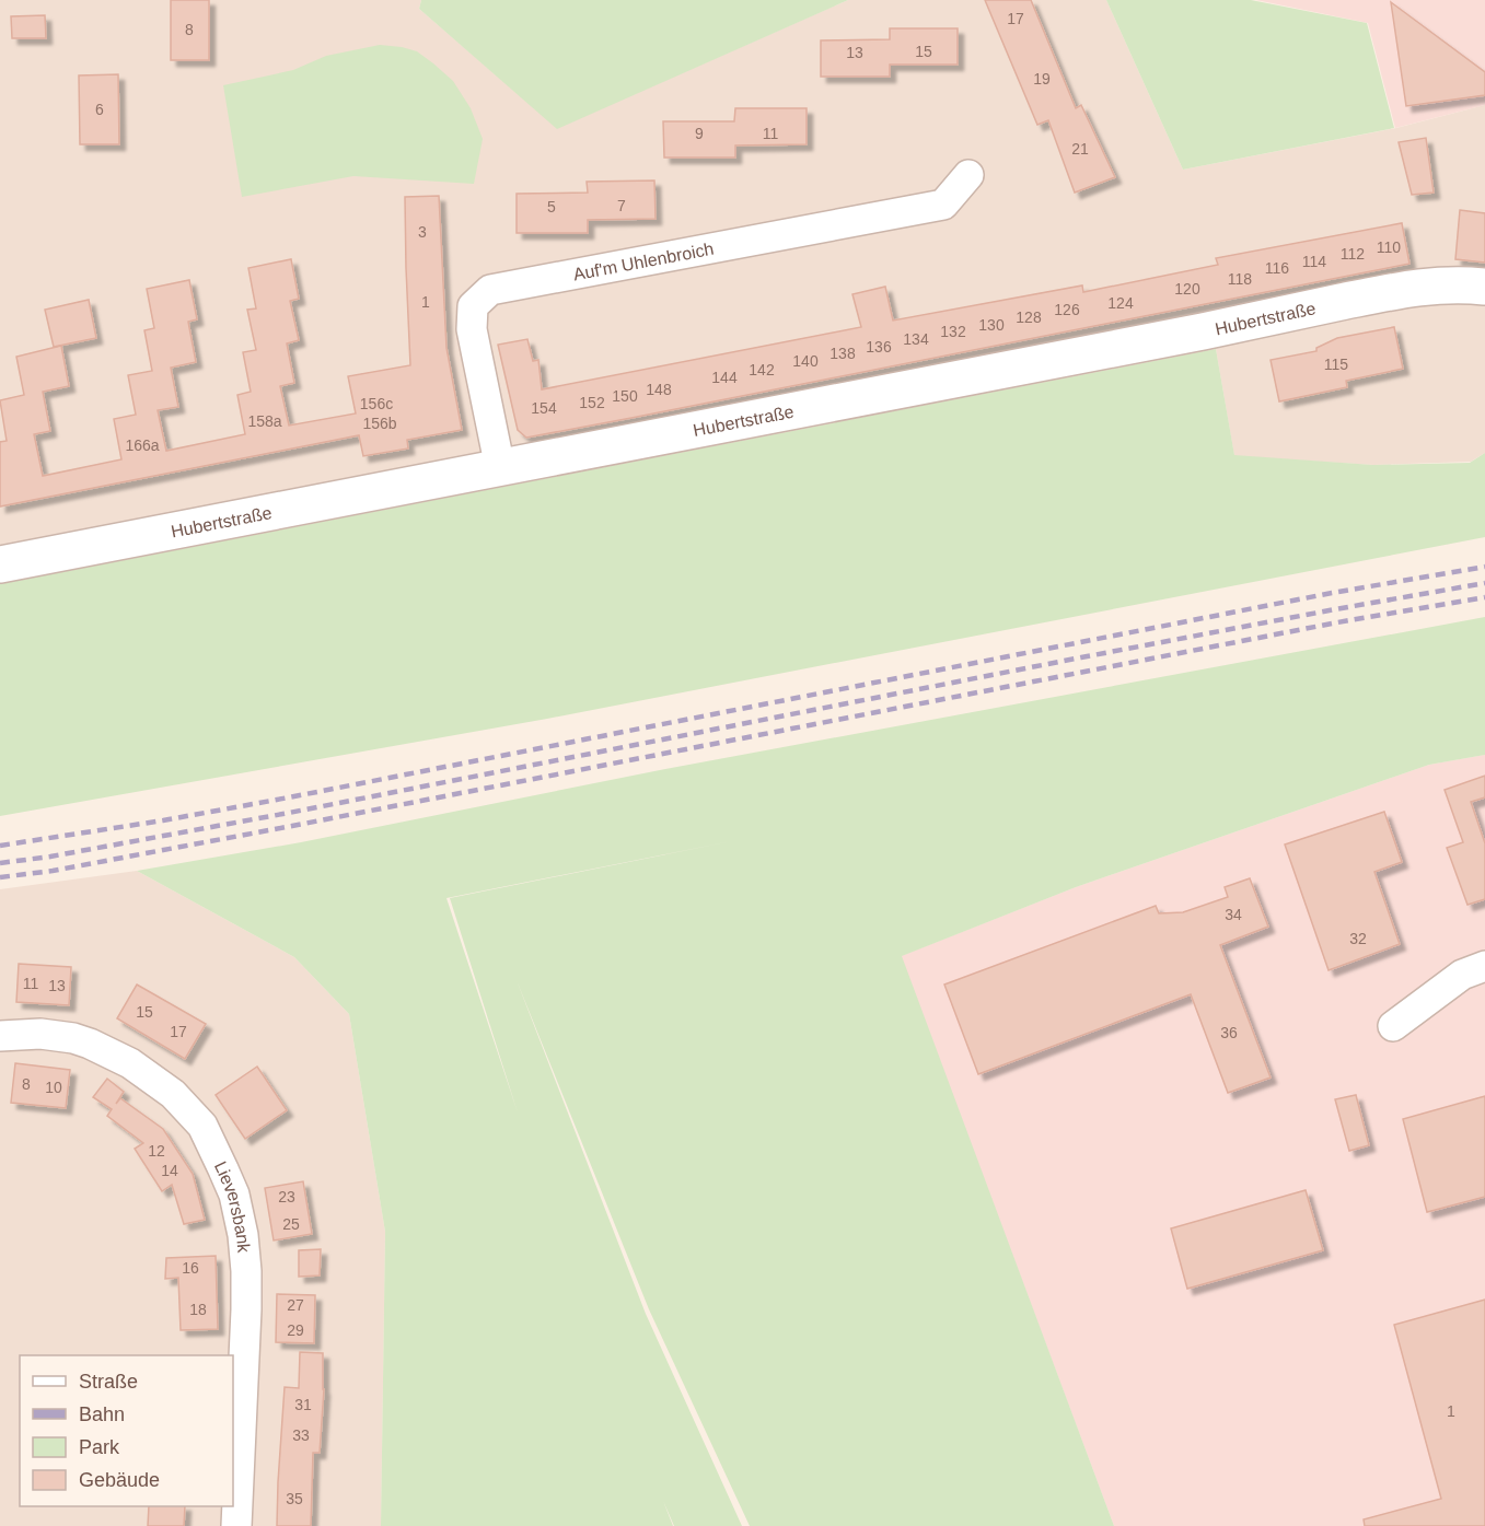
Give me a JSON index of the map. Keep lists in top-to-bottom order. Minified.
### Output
{"streets":{"street":["Auf'm Uhlenbroich","Hubertstraße","Lieversbank"]},"crossings":[["Auf'm Uhlenbroich","Hubertstraße"]],"house_numbers":["17","8","15","13","19","6","9","11","21","7","5","3","110","112","114","116","118","120","1","124","126","128","130","132","134","136","138","140","115","142","144","148","150","152","156c","154","158a","156b","166a","34","32","11","13","15","17","36","8","10","12","14","23","25","16","27","18","29","31","1","33","35"],"legend":["Straße","Bahn","Park","Gebäude"]}
